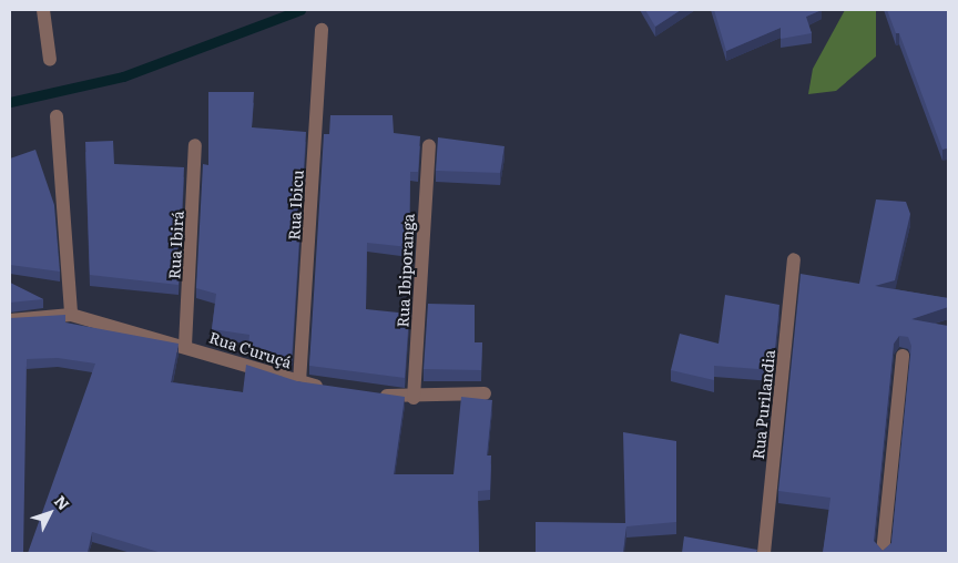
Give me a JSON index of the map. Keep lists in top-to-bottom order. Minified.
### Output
{"streets":{"street":["Rua Ibicu","Rua Ibirá","Rua Ibiporanga","Rua Curuçá","Rua Purilandia"]},"crossings":[["Rua Ibicu","Rua Curuçá"],["Rua Ibirá","Rua Curuçá"]],"north":"top right"}
